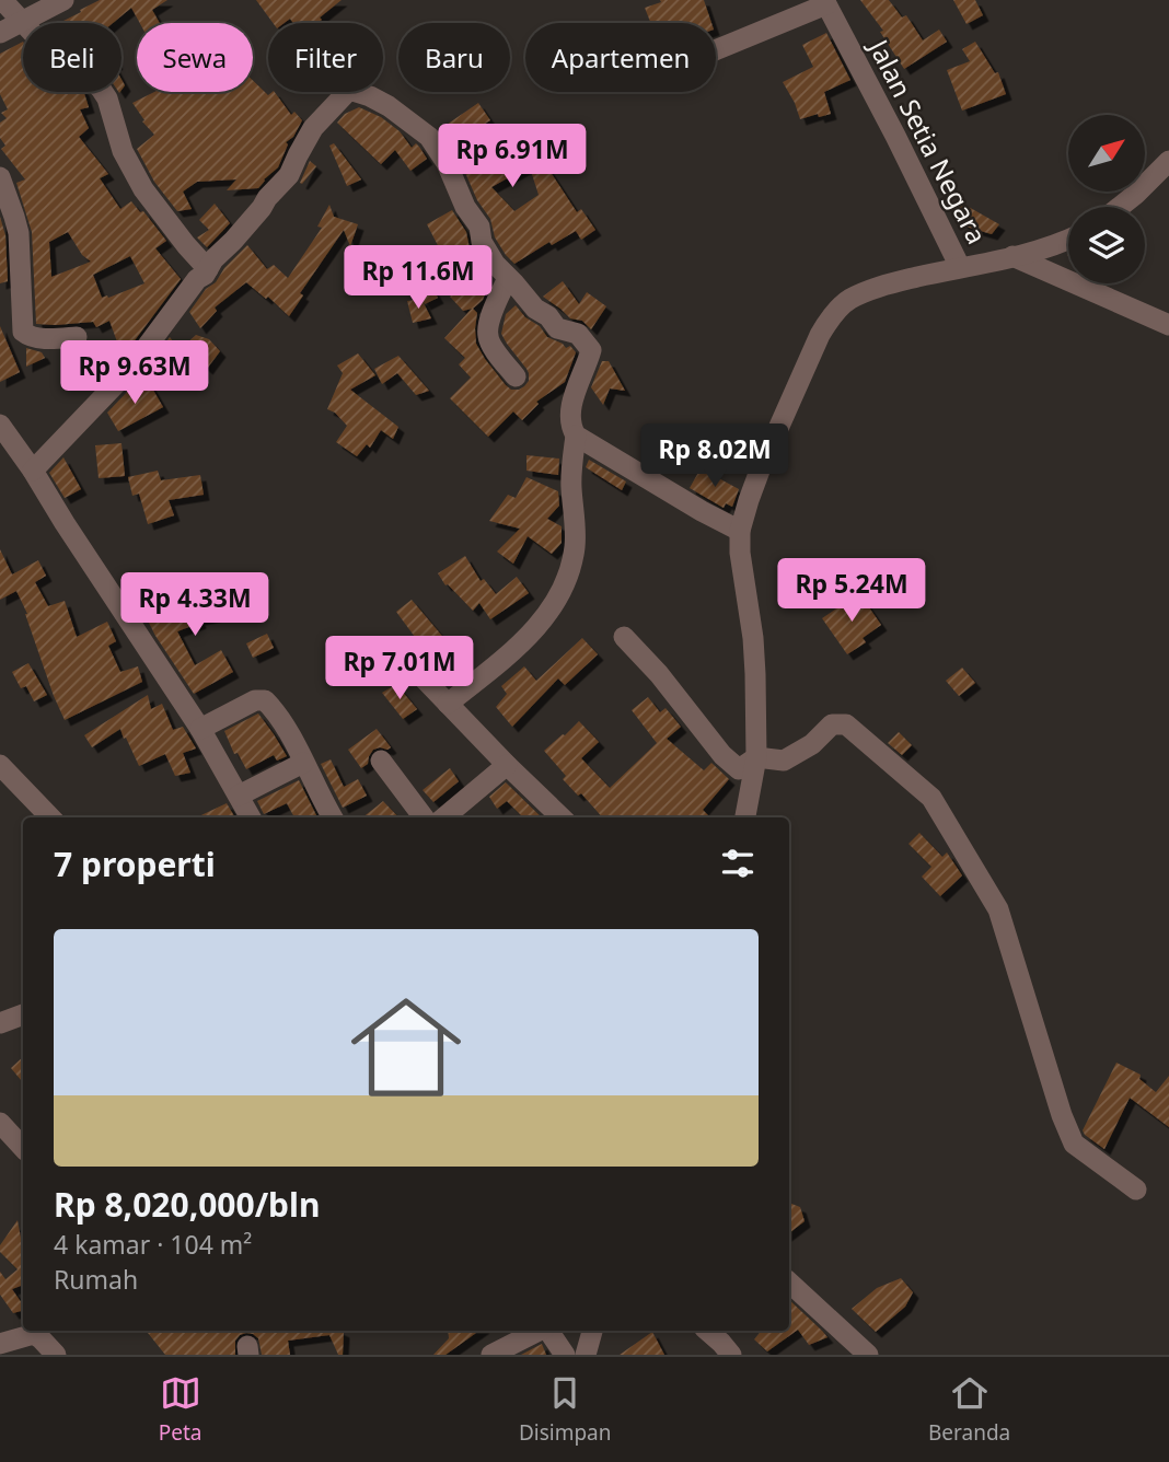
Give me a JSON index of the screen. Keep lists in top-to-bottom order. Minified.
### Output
{"streets":{"street":["Jalan Setia Negara"]},"north":"top right","page":{"chip":["Beli","Sewa","Filter","Baru","Apartemen"],"price":["Rp 6.91M","Rp 11.6M","Rp 9.63M","Rp 8.02M","Rp 5.24M","Rp 4.33M","Rp 7.01M"],"heading":"7 properti","list":[{"name":"Rp 8,020,000/bln","note":"4 kamar · 104 m² · Rumah"}],"tabs":["Peta","Disimpan","Beranda"]}}
